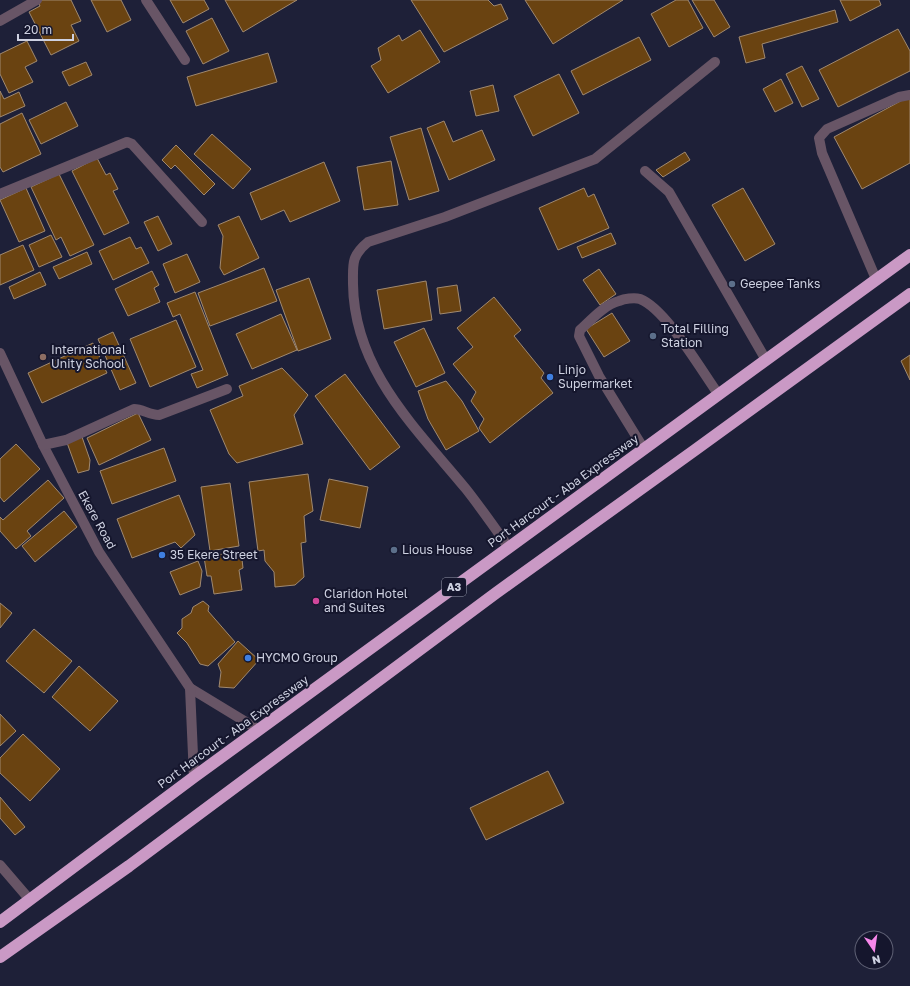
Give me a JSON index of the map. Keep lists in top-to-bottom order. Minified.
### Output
{"streets":{"highway":["Port Harcourt - Aba Expressway","A3"],"street":["Ekere Road"]},"crossings":[["Port Harcourt - Aba Expressway","Ekere Road"]],"places":["Geepee Tanks","Total Filling Station","International Unity School","Linjo Supermarket","Lious House","35 Ekere Street","Claridon Hotel and Suites","HYCMO Group"],"scale_bar":"20 m","north":"bottom"}
